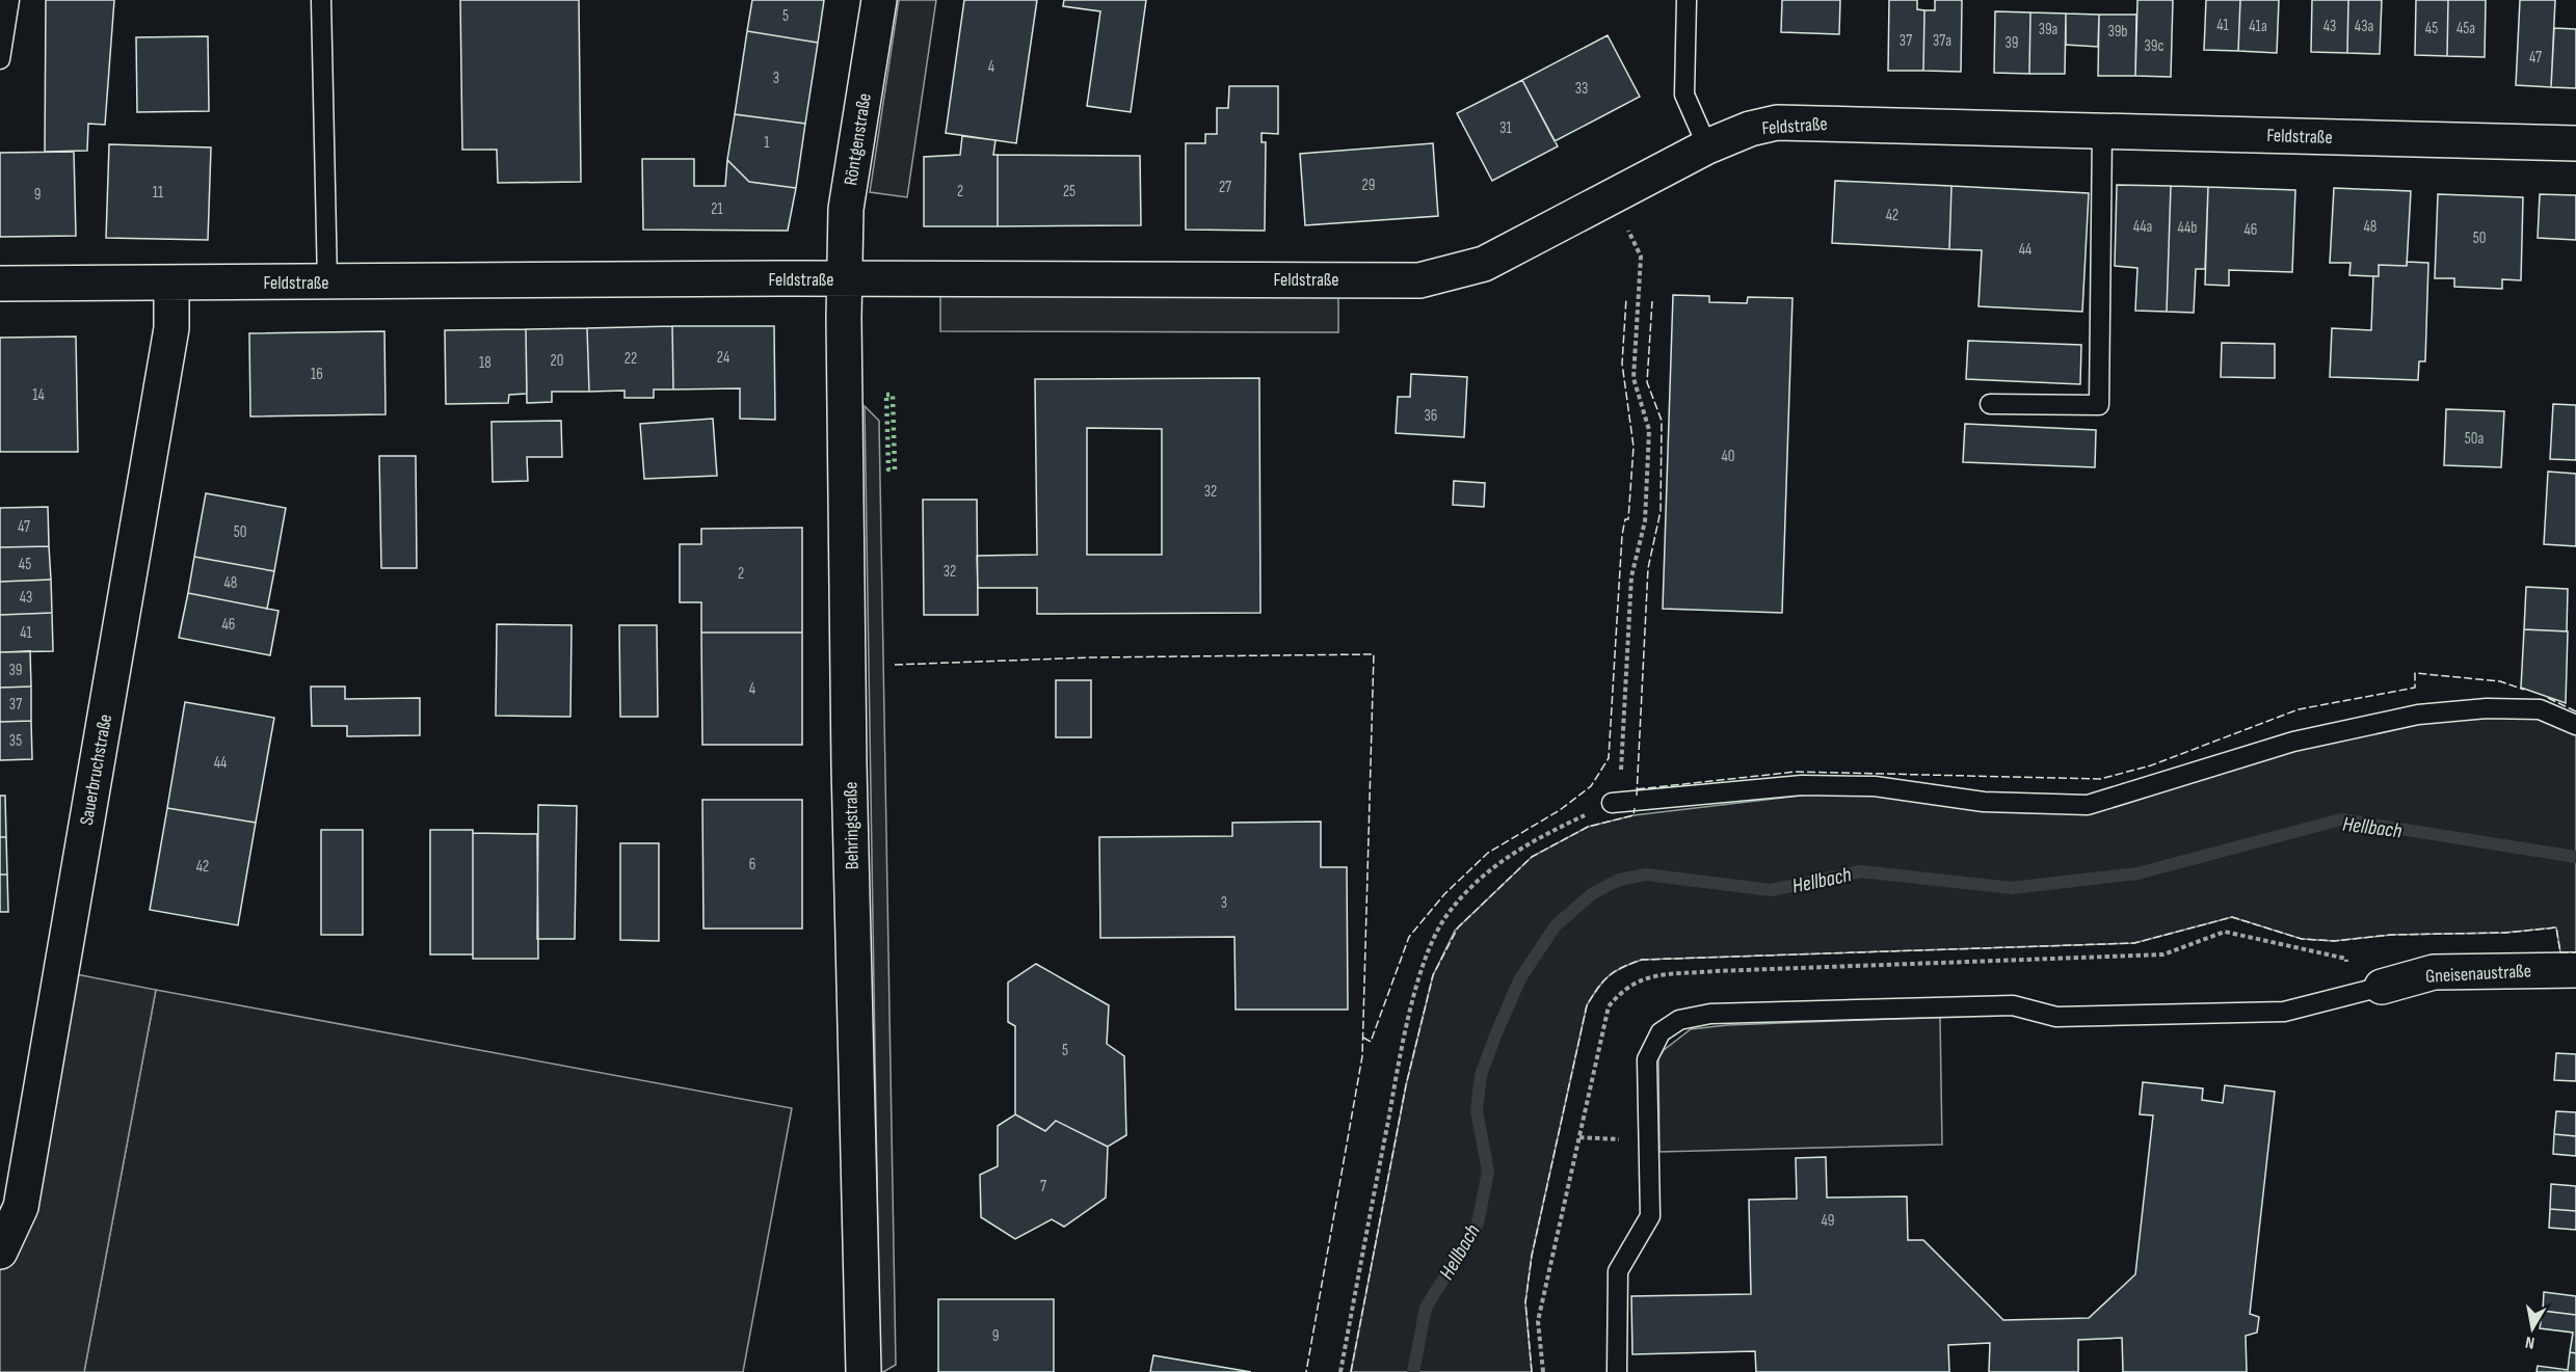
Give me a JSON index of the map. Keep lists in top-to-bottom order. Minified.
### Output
{"streets":{"street":["Feldstraße","Röntgenstraße","Sauerbruchstraße","Behringstraße","Gneisenaustraße"]},"crossings":[["Feldstraße","Röntgenstraße"],["Feldstraße","Sauerbruchstraße"],["Feldstraße","Behringstraße"],["Röntgenstraße","Behringstraße"]],"water":["Hellbach"],"house_numbers":["5","41","41a","43","43a","45","45a","39a","39b","37","37a","39","39c","47","4","3","33","31","1","29","27","2","25","11","9","21","42","44a","48","44b","46","50","44","24","22","20","18","16","14","36","50a","40","32","47","50","45","32","2","48","43","46","41","39","4","37","35","44","6","42","3","5","7","49","9"],"north":"bottom"}
